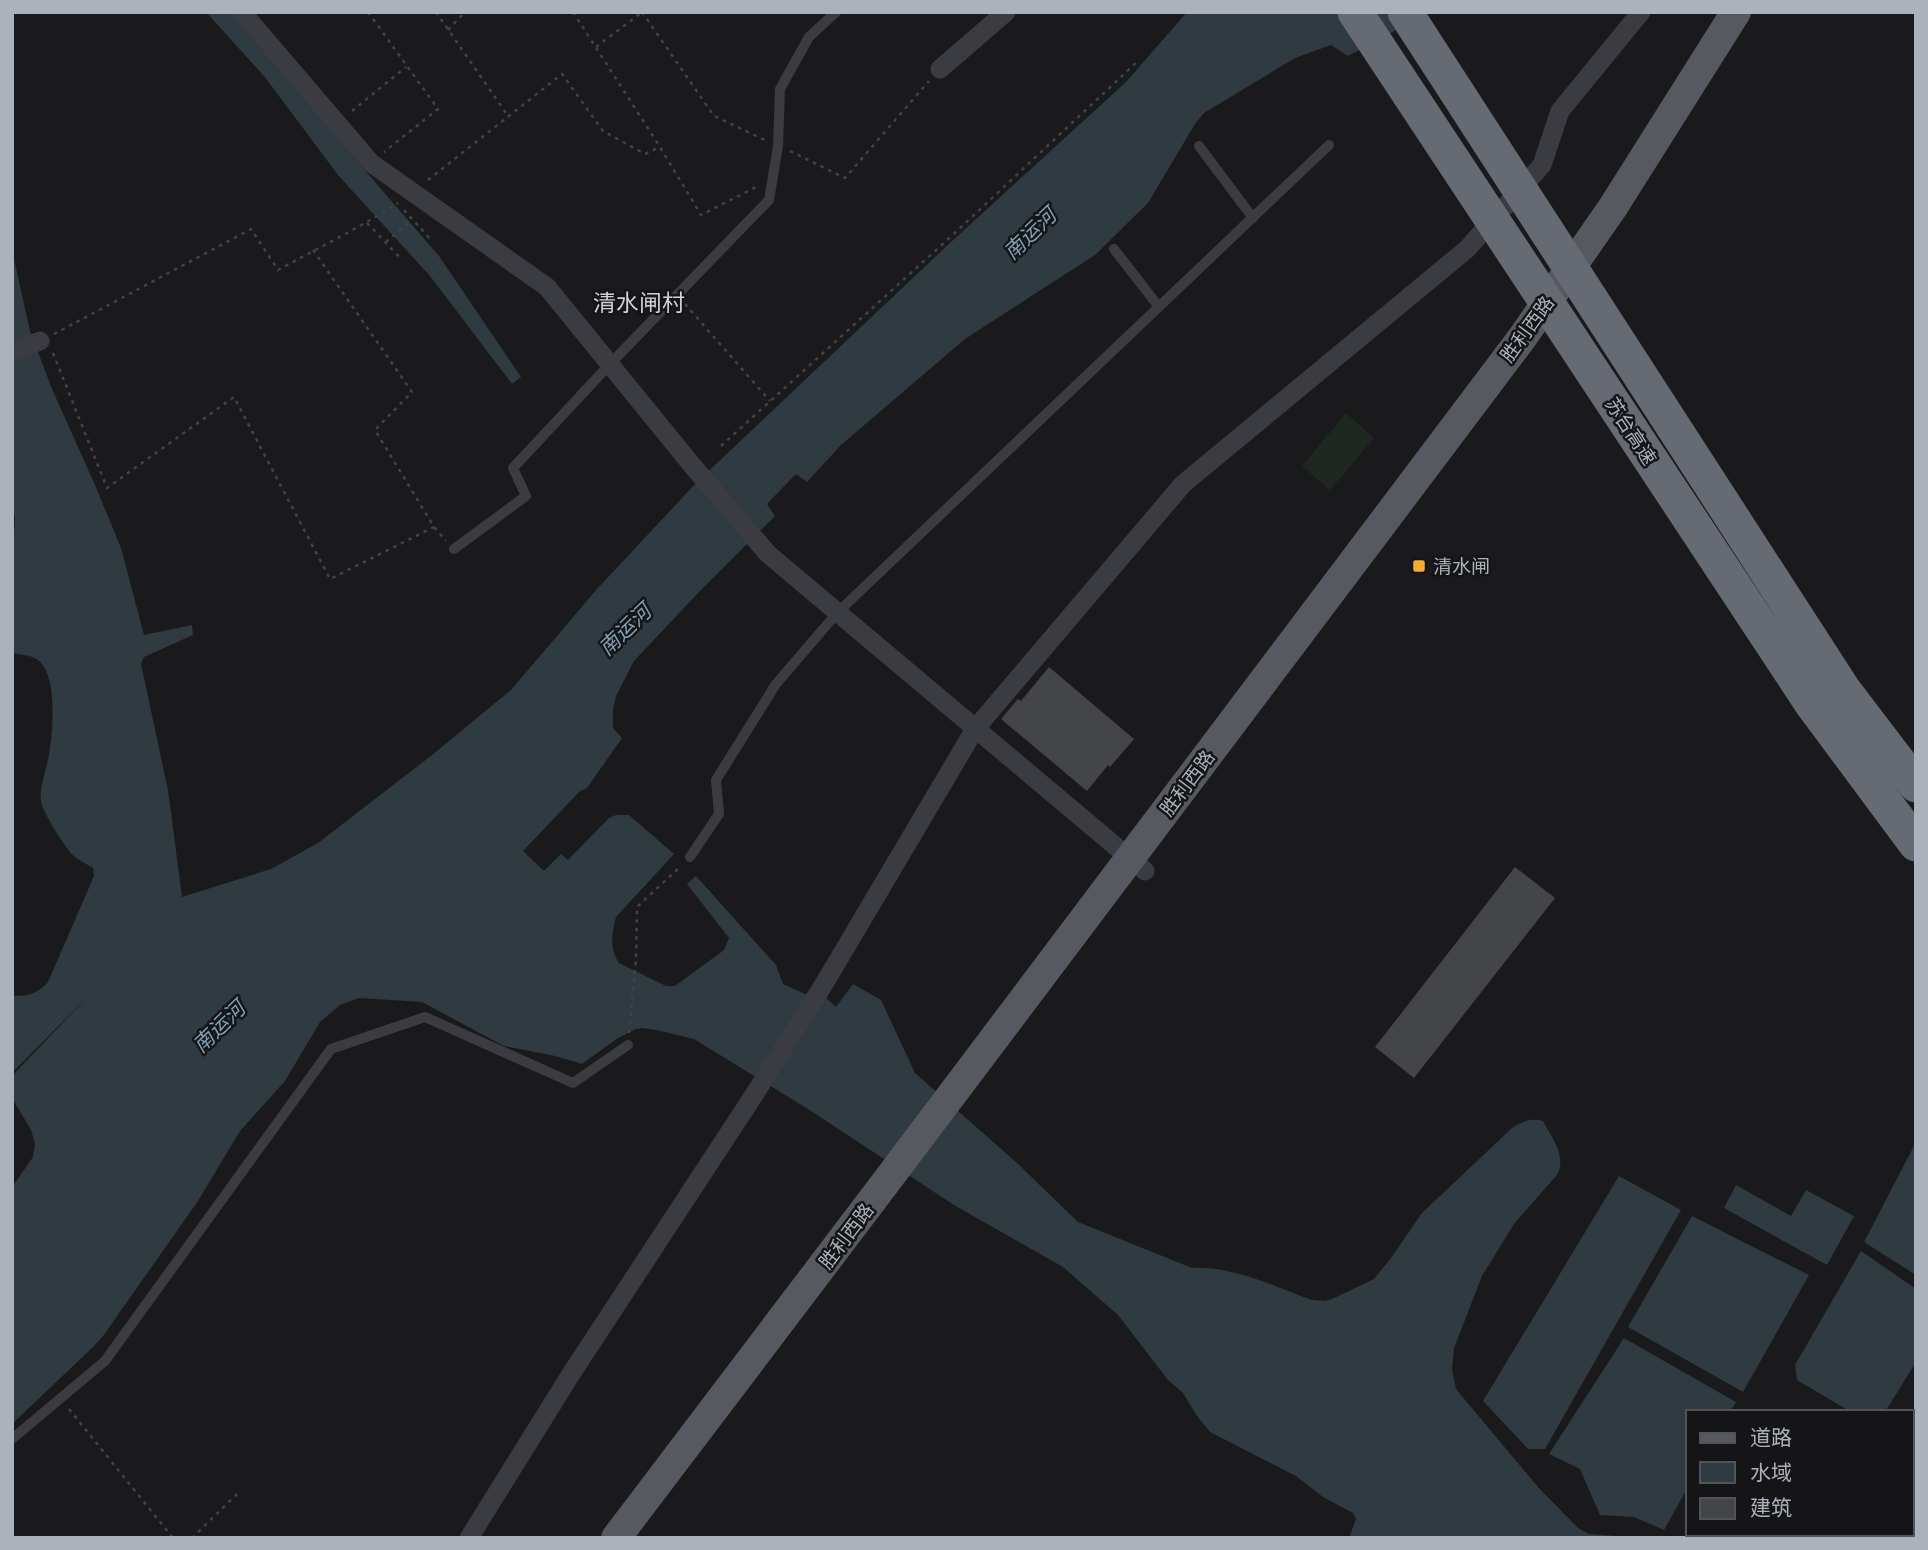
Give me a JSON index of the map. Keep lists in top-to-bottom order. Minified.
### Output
{"streets":{"highway":["苏台高速"],"main road":["胜利西路"]},"districts":["清水闸村"],"water":["南运河"],"places":{"transit":["清水闸"]},"legend":["道路","水域","建筑"]}
